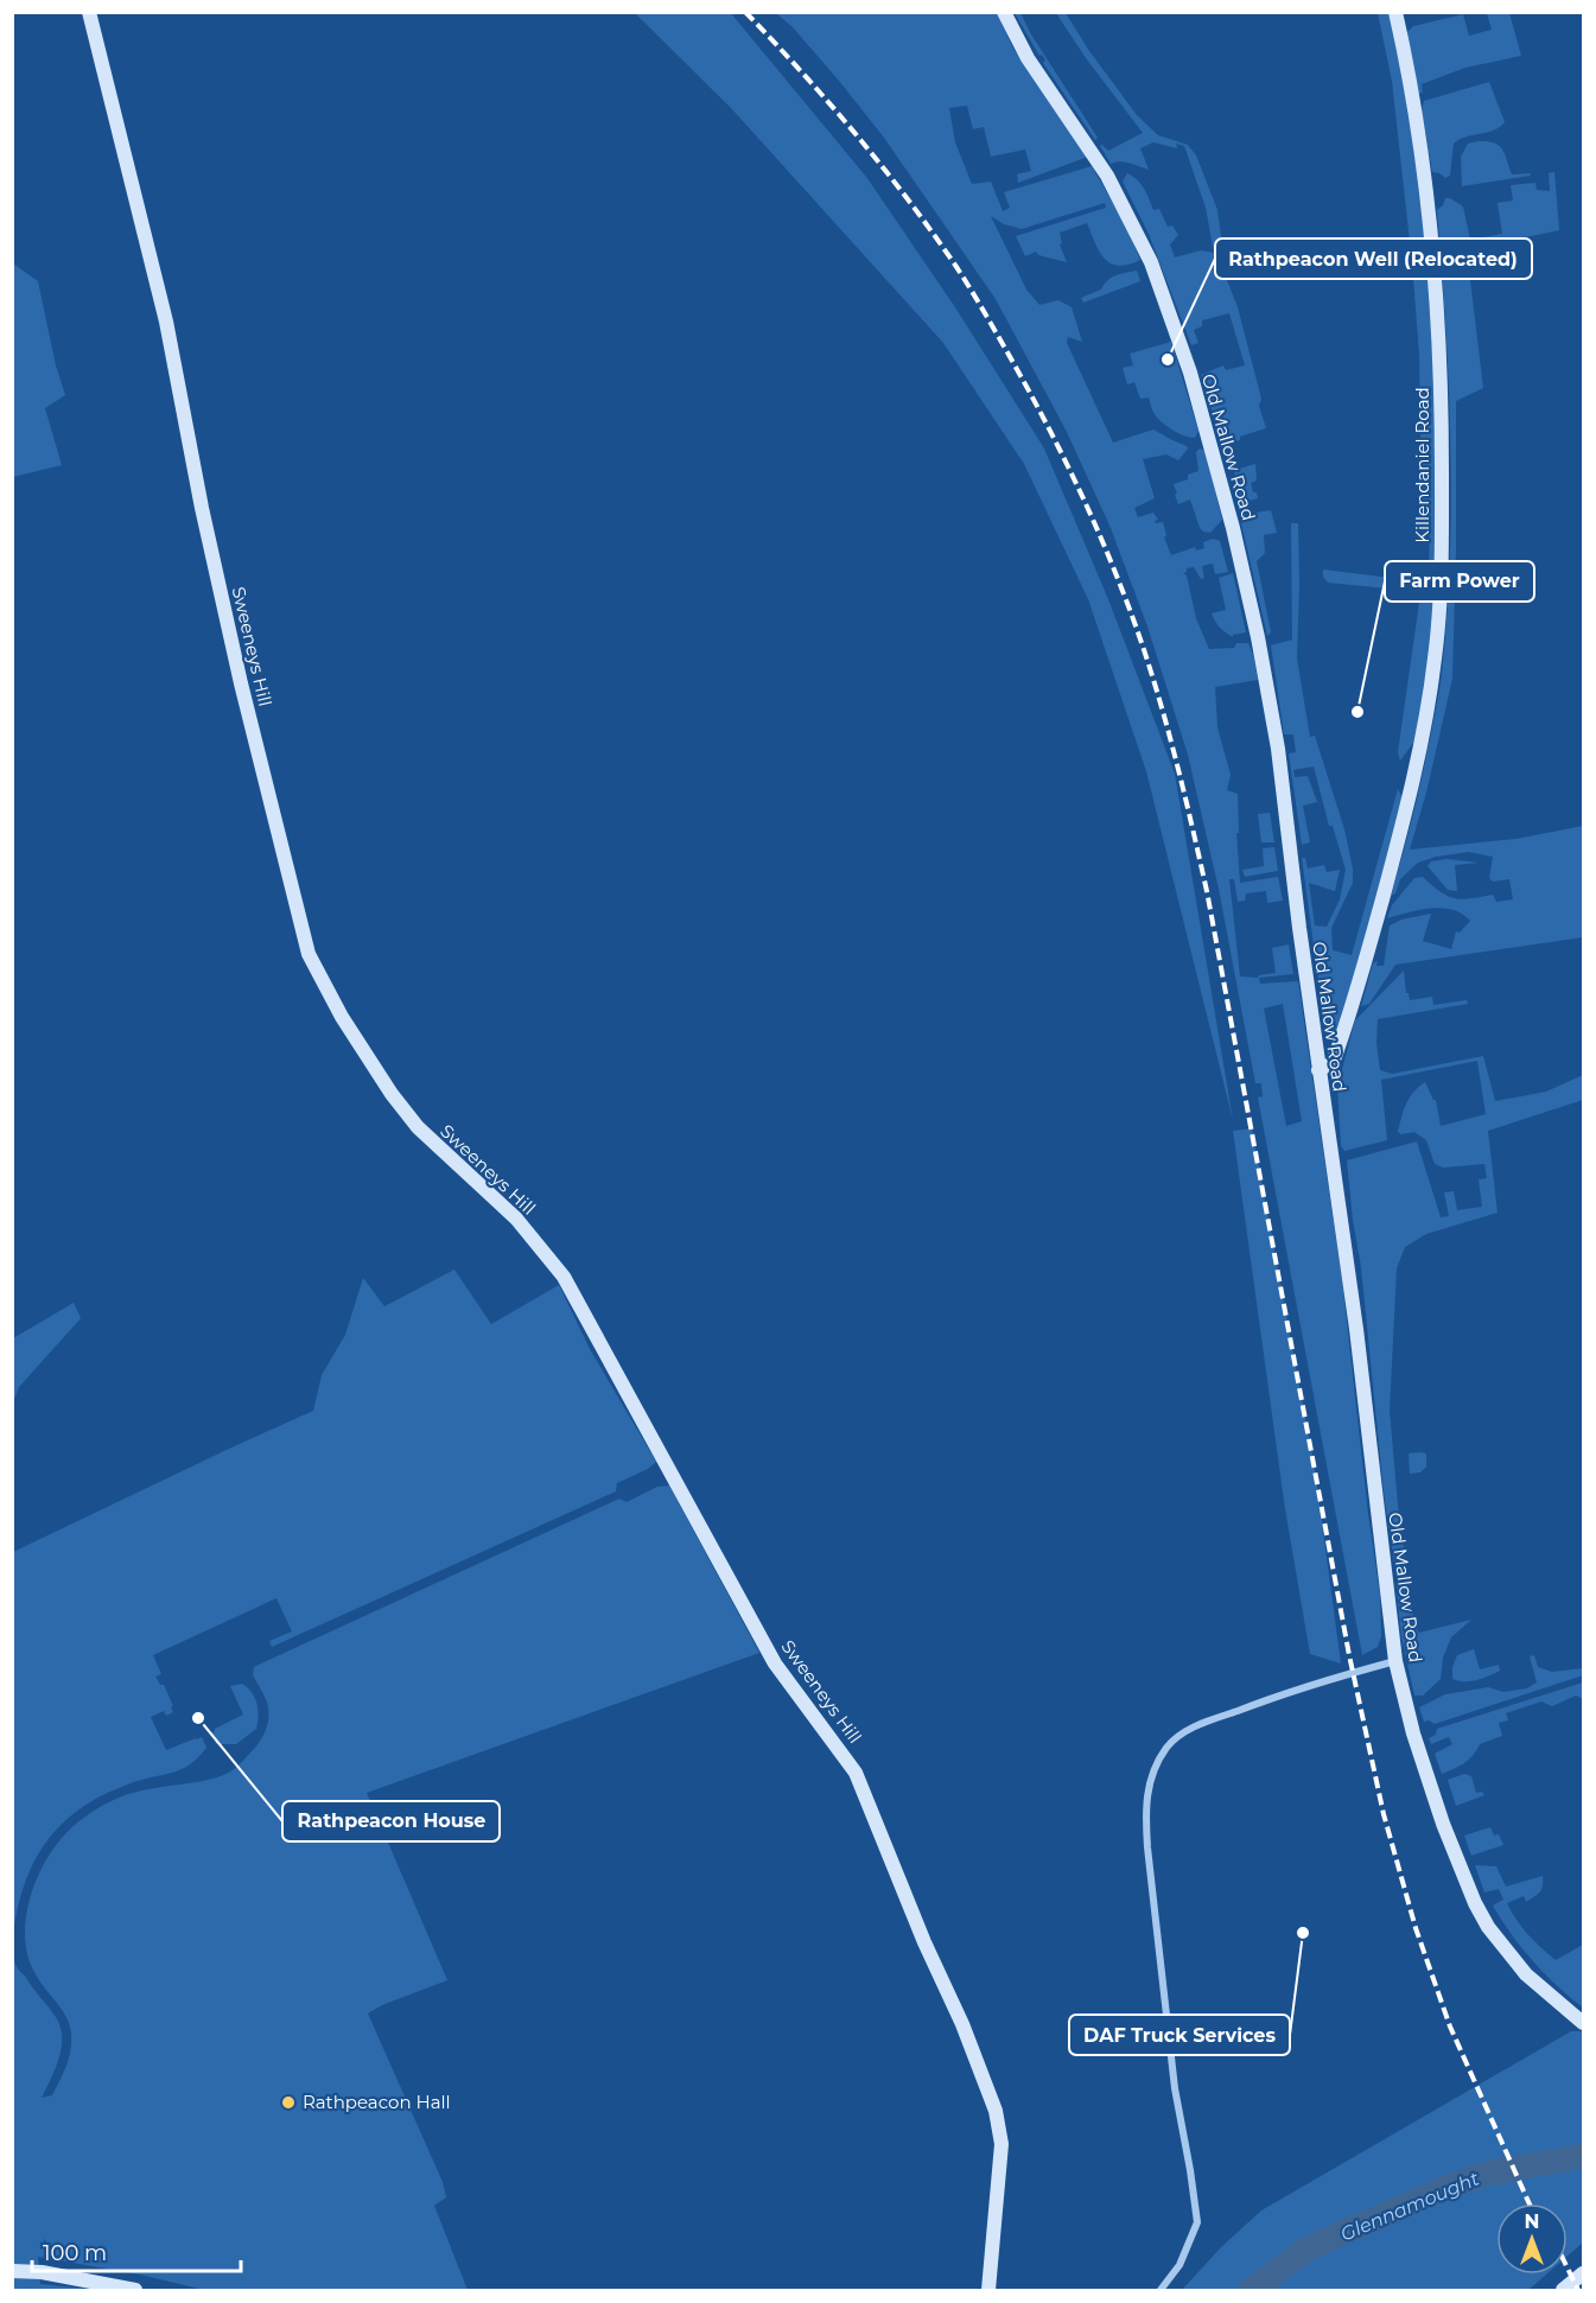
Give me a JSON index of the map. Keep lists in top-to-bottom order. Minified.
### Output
{"streets":{"street":["Old Mallow Road","Killendaniel Road","Sweeneys Hill"]},"crossings":[["Old Mallow Road","Killendaniel Road"]],"water":["Glennamought"],"places":["Rathpeacon Well (Relocated)","Farm Power","Rathpeacon House","DAF Truck Services","Rathpeacon Hall"],"scale_bar":"100 m","north":"top"}
